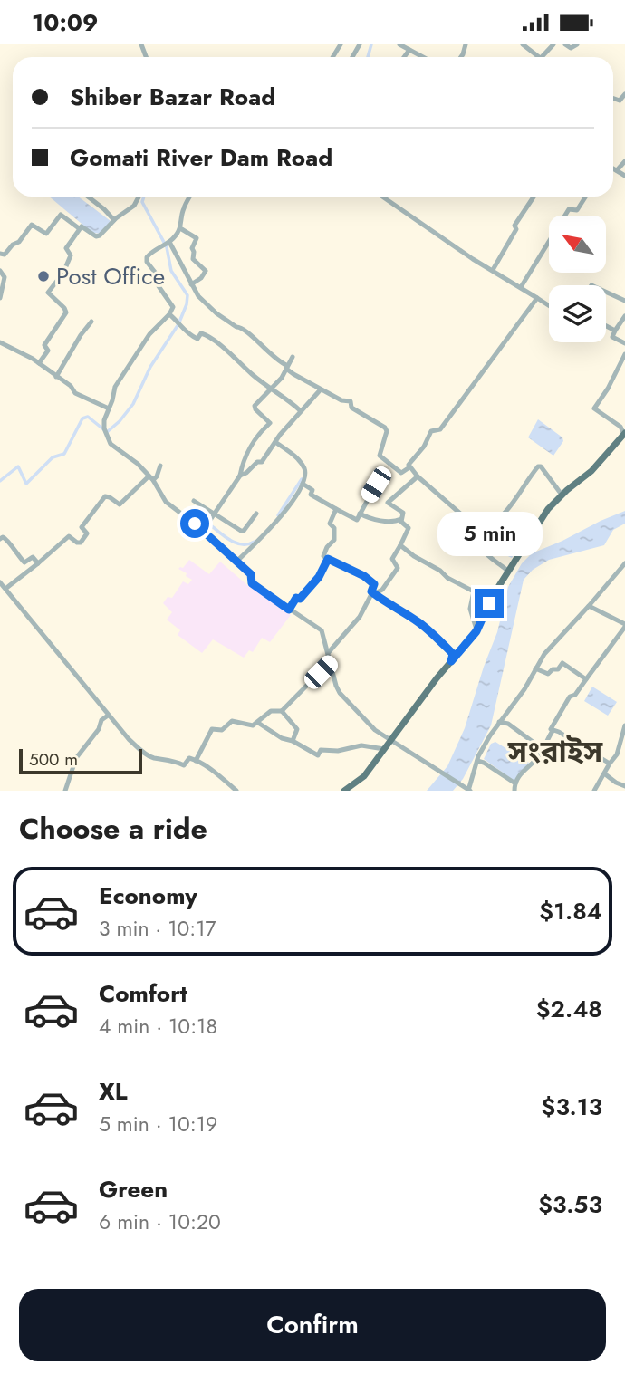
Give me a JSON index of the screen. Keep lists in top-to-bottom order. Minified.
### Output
{"districts":["সংরাইস"],"places":["Post Office"],"scale_bar":"500 m","north":"top left","page":{"status":"10:09","banner":["Shiber Bazar Road","Gomati River Dam Road"],"bubble":"5 min","scale":"500 m","heading":"Choose a ride","list":[{"name":"Economy","note":"3 min · 10:17","value":"$1.84"},{"name":"Comfort","note":"4 min · 10:18","value":"$2.48"},{"name":"XL","note":"5 min · 10:19","value":"$3.13"},{"name":"Green","note":"6 min · 10:20","value":"$3.53"}],"buttons":"Confirm"}}
